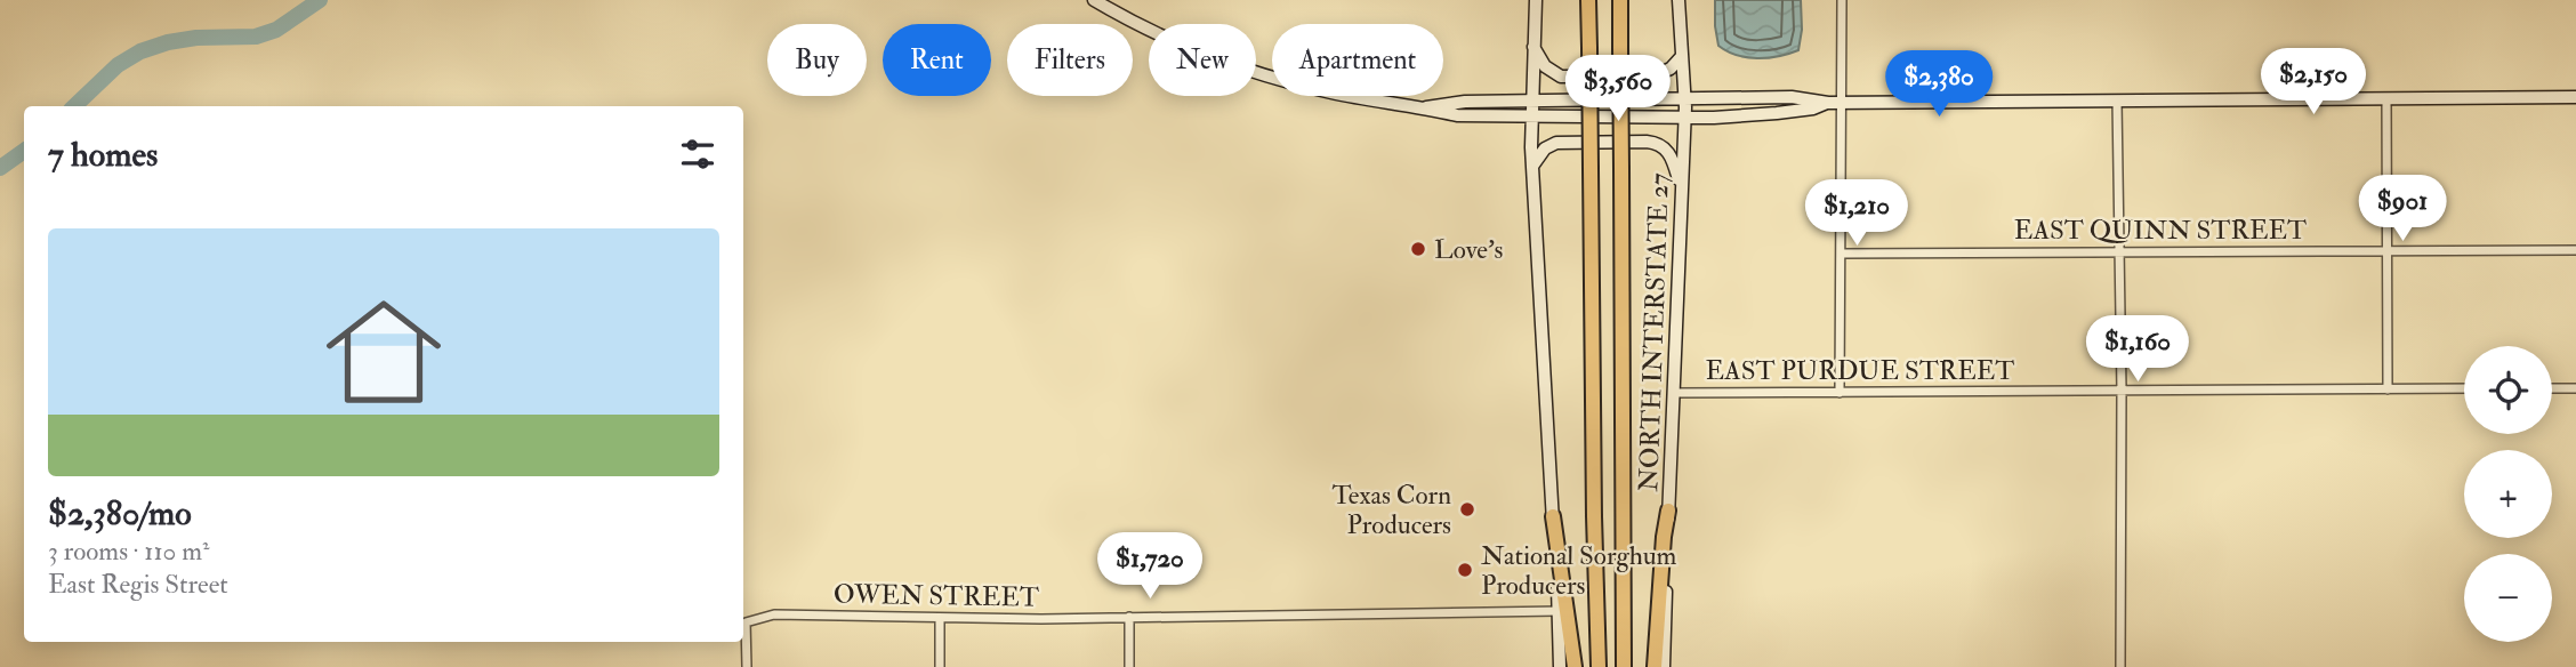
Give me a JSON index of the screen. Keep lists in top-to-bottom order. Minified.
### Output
{"streets":{"main road":["NORTH INTERSTATE 27"],"street":["EAST QUINN STREET","EAST PURDUE STREET","OWEN STREET"]},"crossings":[["NORTH INTERSTATE 27","EAST PURDUE STREET"]],"places":["Love's","Texas Corn Producers","National Sorghum Producers"],"page":{"chip":["Buy","Rent","Filters","New","Apartment"],"price":["$2,150","$2,380","$3,560","$901","$1,210","$1,160","$1,720"],"heading":"7 homes","list":[{"name":"$2,380/mo","note":"3 rooms · 110 m² · East Regis Street"}],"map_buttons":["+","−"]}}
